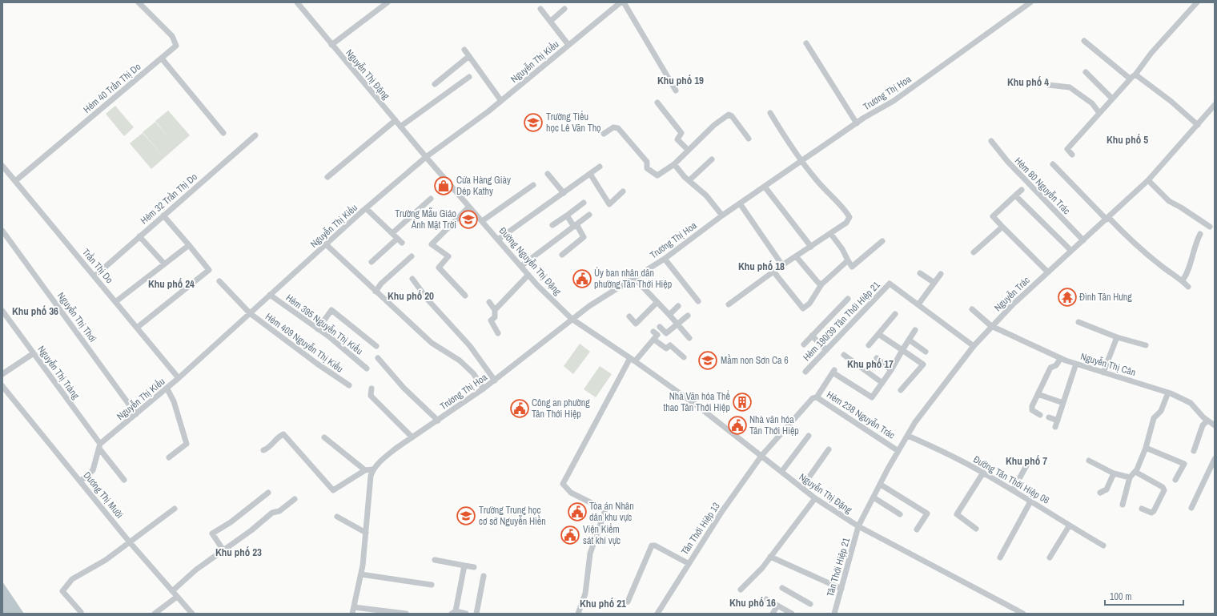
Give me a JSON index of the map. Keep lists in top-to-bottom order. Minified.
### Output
{"streets":{"street":["Nguyễn Thị Kiểu","Nguyễn Thị Đặng","Hẻm 40 Trần Thị Do","Trương Thị Hoa","Hẻm 80 Nguyễn Trác","Hẻm 32 Trần Thị Do","Đường Nguyễn Thị Đặng","Trần Thị Do","Nguyễn Trác","Nguyễn Thị Thơi","Hẻm 190/39 Tân Thới Hiệp 21","Hẻm 395 Nguyễn Thị Kiểu","Hẻm 409 Nguyễn Thị Kiểu","Nguyễn Thị Căn","Nguyễn Thị Tràng","Hẻm 238 Nguyễn Trác","Đường Tân Thời Hiệp 06","Dương Thị Mười","Tân Thới Hiệp 13","Tân Thới Hiệp 21"]},"crossings":[["Nguyễn Thị Kiểu","Nguyễn Thị Đặng"],["Nguyễn Thị Kiểu","Đường Nguyễn Thị Đặng"],["Nguyễn Thị Kiểu","Trần Thị Do"],["Nguyễn Thị Kiểu","Nguyễn Thị Thơi"],["Nguyễn Thị Kiểu","Hẻm 395 Nguyễn Thị Kiểu"],["Nguyễn Thị Kiểu","Hẻm 409 Nguyễn Thị Kiểu"],["Nguyễn Thị Kiểu","Nguyễn Thị Tràng"],["Nguyễn Thị Đặng","Đường Nguyễn Thị Đặng"],["Nguyễn Thị Đặng","Nguyễn Trác"],["Nguyễn Thị Đặng","Hẻm 238 Nguyễn Trác"],["Nguyễn Thị Đặng","Tân Thới Hiệp 13"],["Nguyễn Thị Đặng","Tân Thới Hiệp 21"],["Hẻm 40 Trần Thị Do","Trần Thị Do"],["Trương Thị Hoa","Đường Nguyễn Thị Đặng"],["Hẻm 80 Nguyễn Trác","Nguyễn Trác"],["Hẻm 32 Trần Thị Do","Trần Thị Do"],["Nguyễn Trác","Nguyễn Thị Căn"],["Nguyễn Trác","Hẻm 238 Nguyễn Trác"],["Nguyễn Trác","Đường Tân Thời Hiệp 06"],["Nguyễn Trác","Tân Thới Hiệp 21"],["Hẻm 238 Nguyễn Trác","Tân Thới Hiệp 13"]],"districts":["Khu phố 19","Khu phố 4","Khu phố 5","Khu phố 18","Khu phố 24","Khu phố 20","Khu phố 36","Khu phố 17","Khu phố 7","Khu phố 23","Khu phố 16","Khu phố 21"],"places":{"school or university":["Trường Tiểu học Lê Văn Thọ","Trường Mẫu Giáo Ánh Mặt Trời","Mầm non Sơn Ca 6","Trường Trung học cơ sở Nguyễn Hiền"],"shop":["Cửa Hàng Giày Dép Kathy"],"public building":["Ủy ban nhân dân phường Tân Thới Hiệp","Công an phường Tân Thới Hiệp","Nhà văn hóa Tân Thới Hiệp","Tòa án Nhân dân khu vực","Viện Kiểm sát khi vực"],"temple":["Đình Tân Hưng"],"building":["Nhà Văn hóa Thể thao Tân Thới Hiệp"]},"scale_bar":"100 m"}
